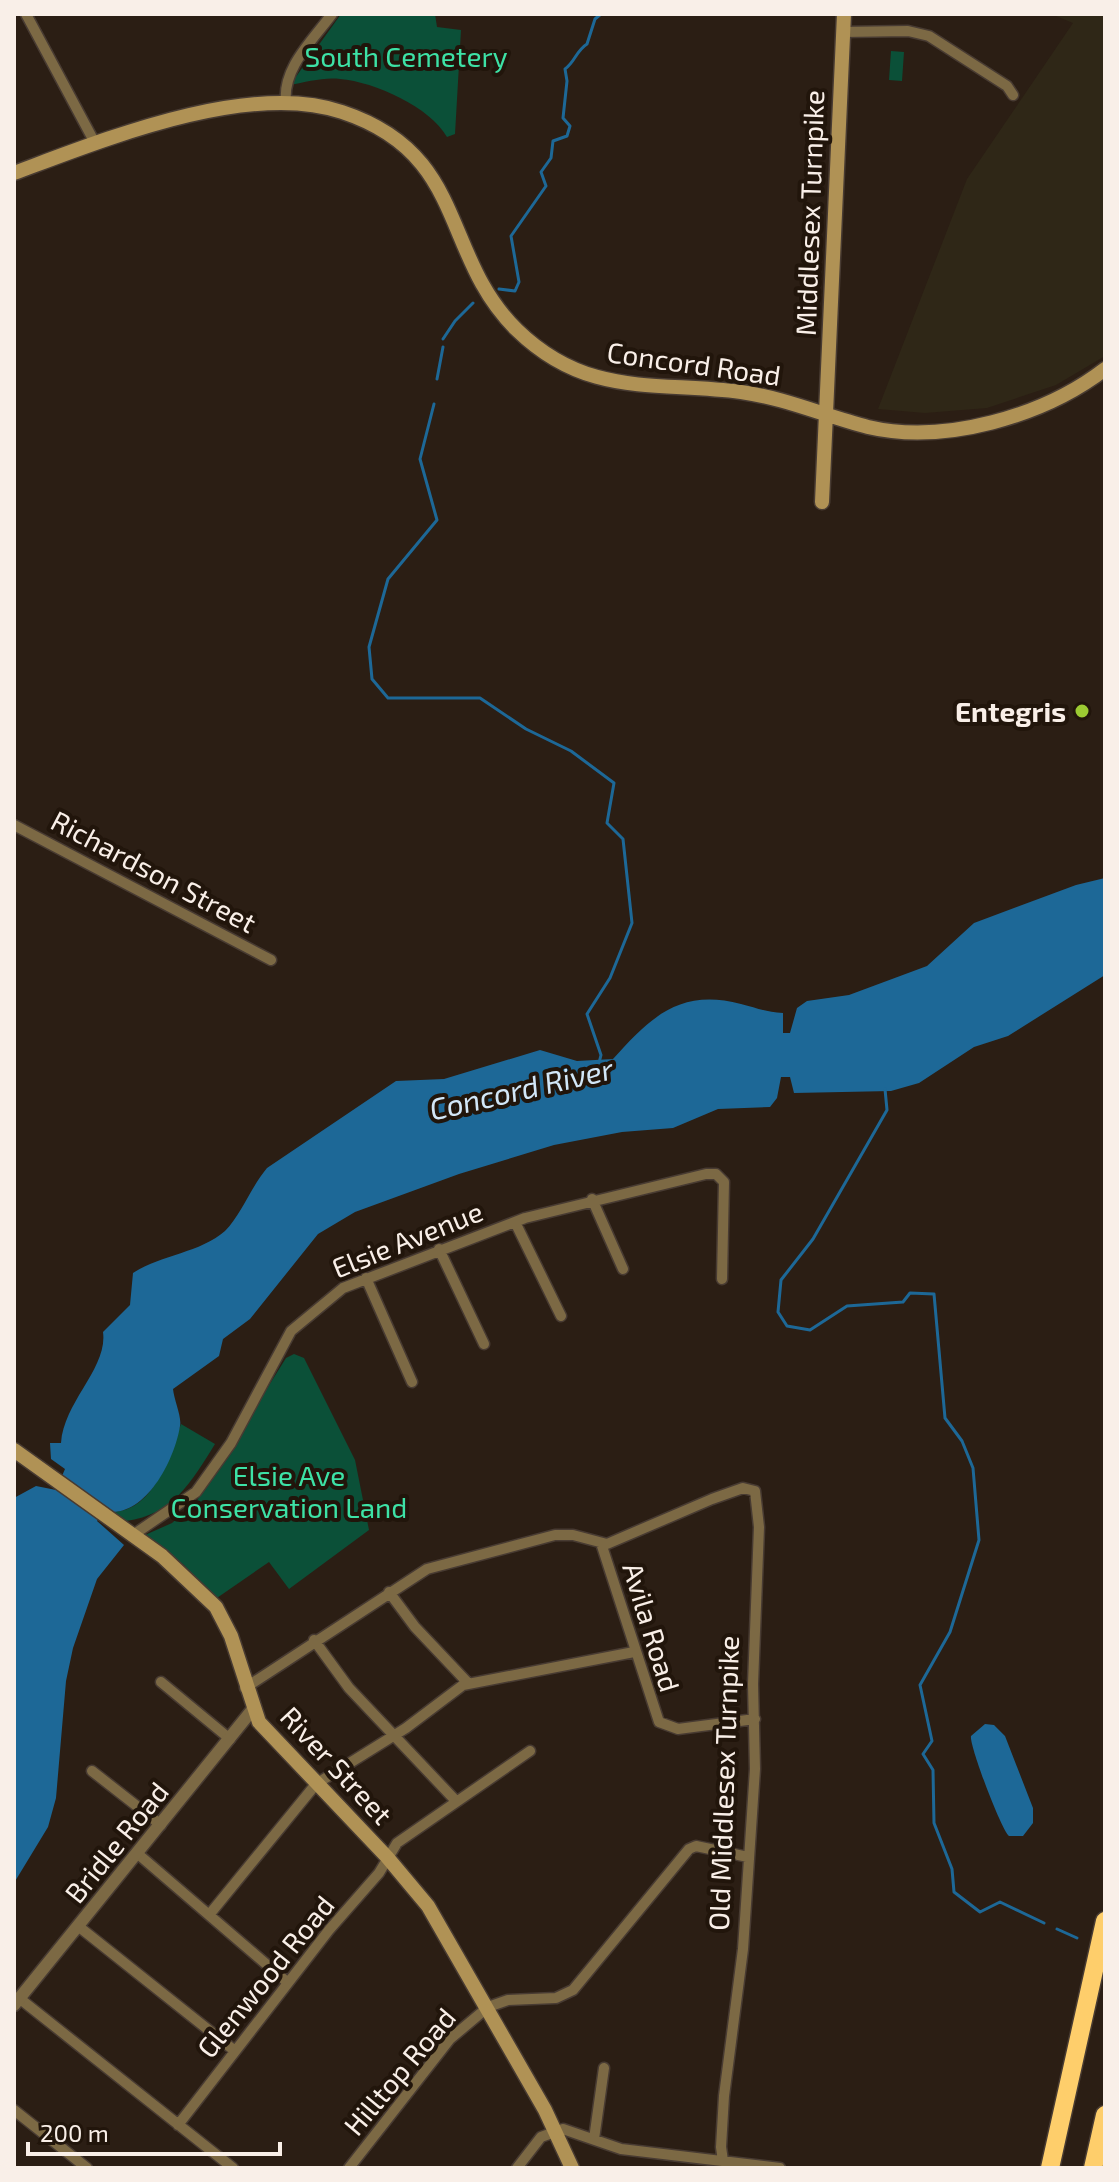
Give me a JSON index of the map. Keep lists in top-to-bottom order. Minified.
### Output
{"streets":{"main road":["Middlesex Turnpike","Concord Road","River Street"],"street":["Richardson Street","Elsie Avenue","Avila Road","Old Middlesex Turnpike","Bridle Road","Glenwood Road","Hilltop Road"]},"crossings":[["Middlesex Turnpike","Concord Road"],["Elsie Avenue","River Street"],["Avila Road","Old Middlesex Turnpike"],["River Street","Bridle Road"],["River Street","Glenwood Road"],["River Street","Hilltop Road"]],"water":["Concord River"],"parks":["South Cemetery","Elsie Ave Conservation Land"],"places":["Entegris"],"scale_bar":"200 m"}
